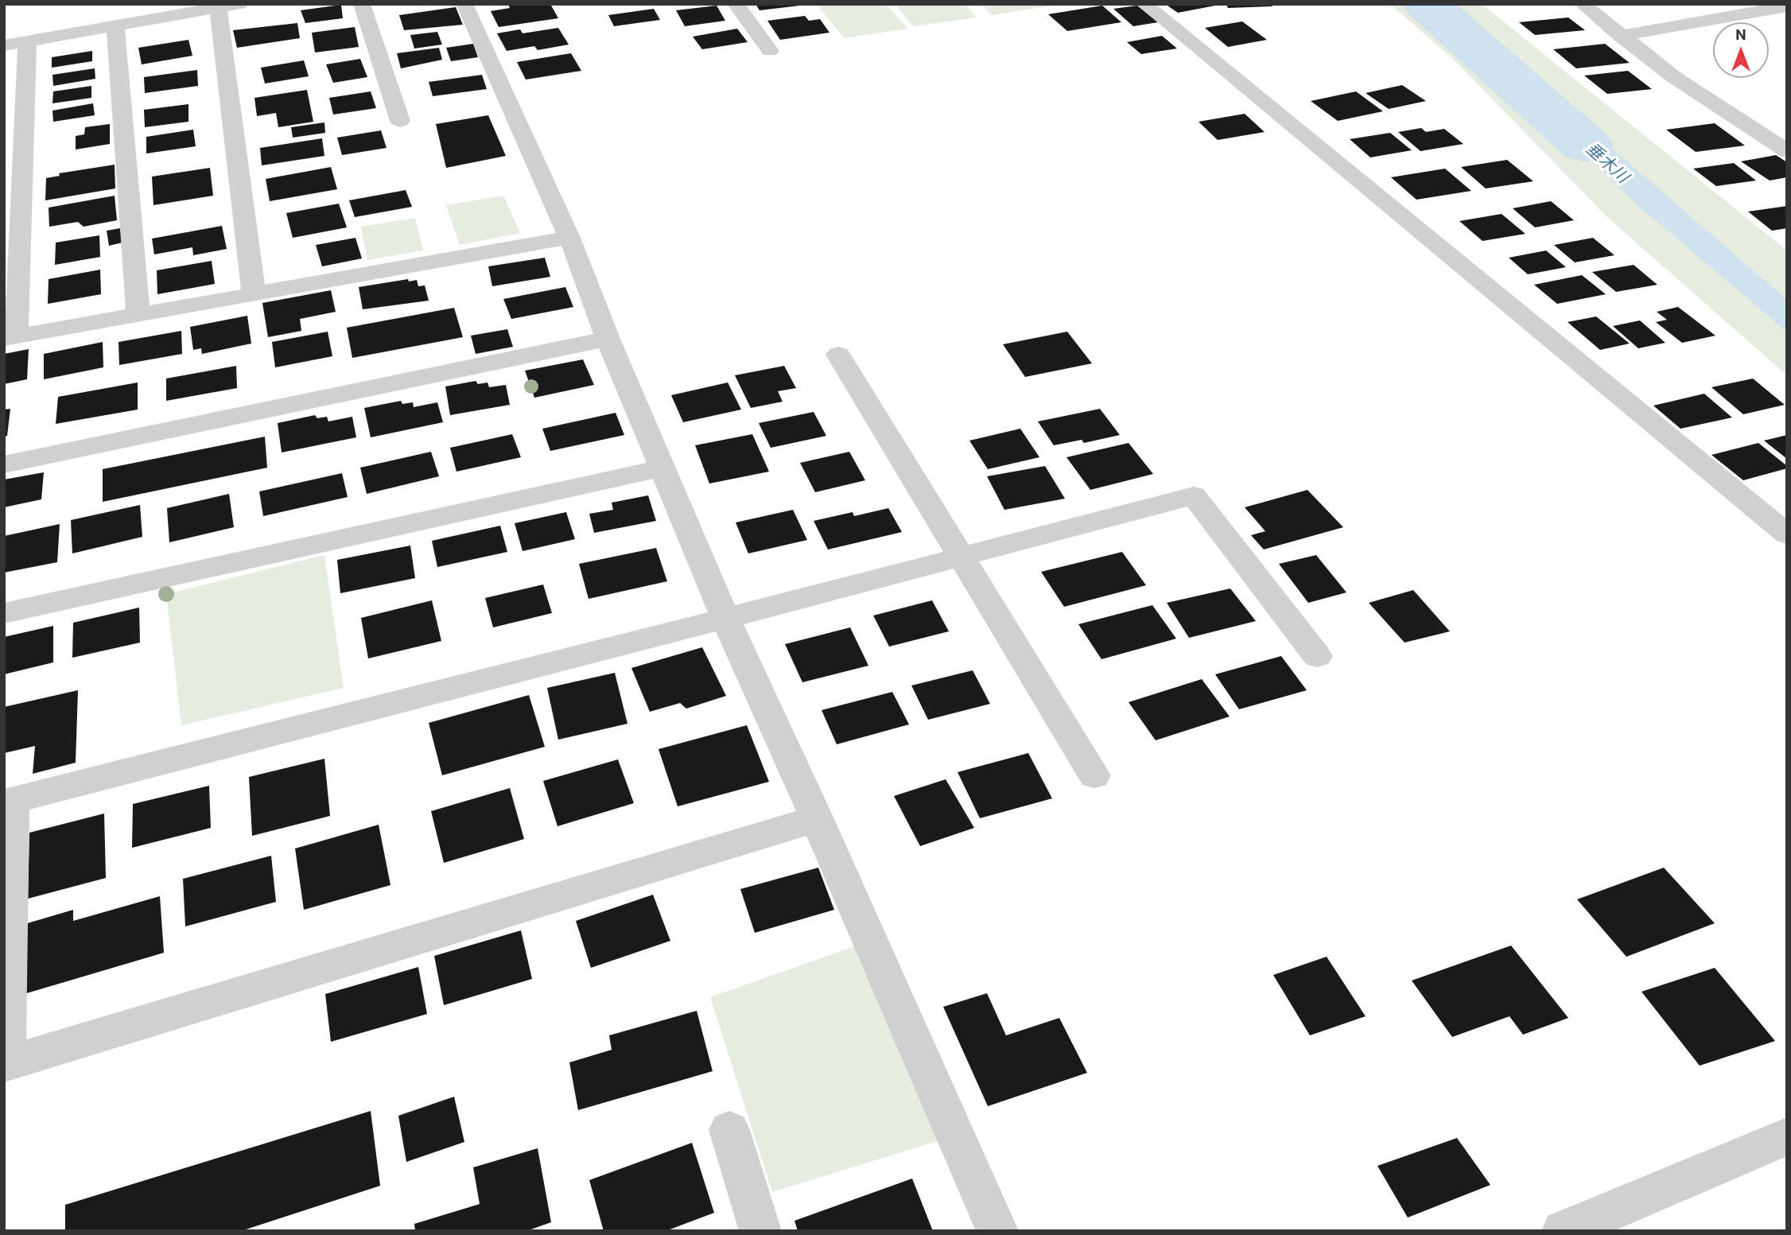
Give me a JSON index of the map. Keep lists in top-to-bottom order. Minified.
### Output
{"water":["垂木川"],"north":"top"}
